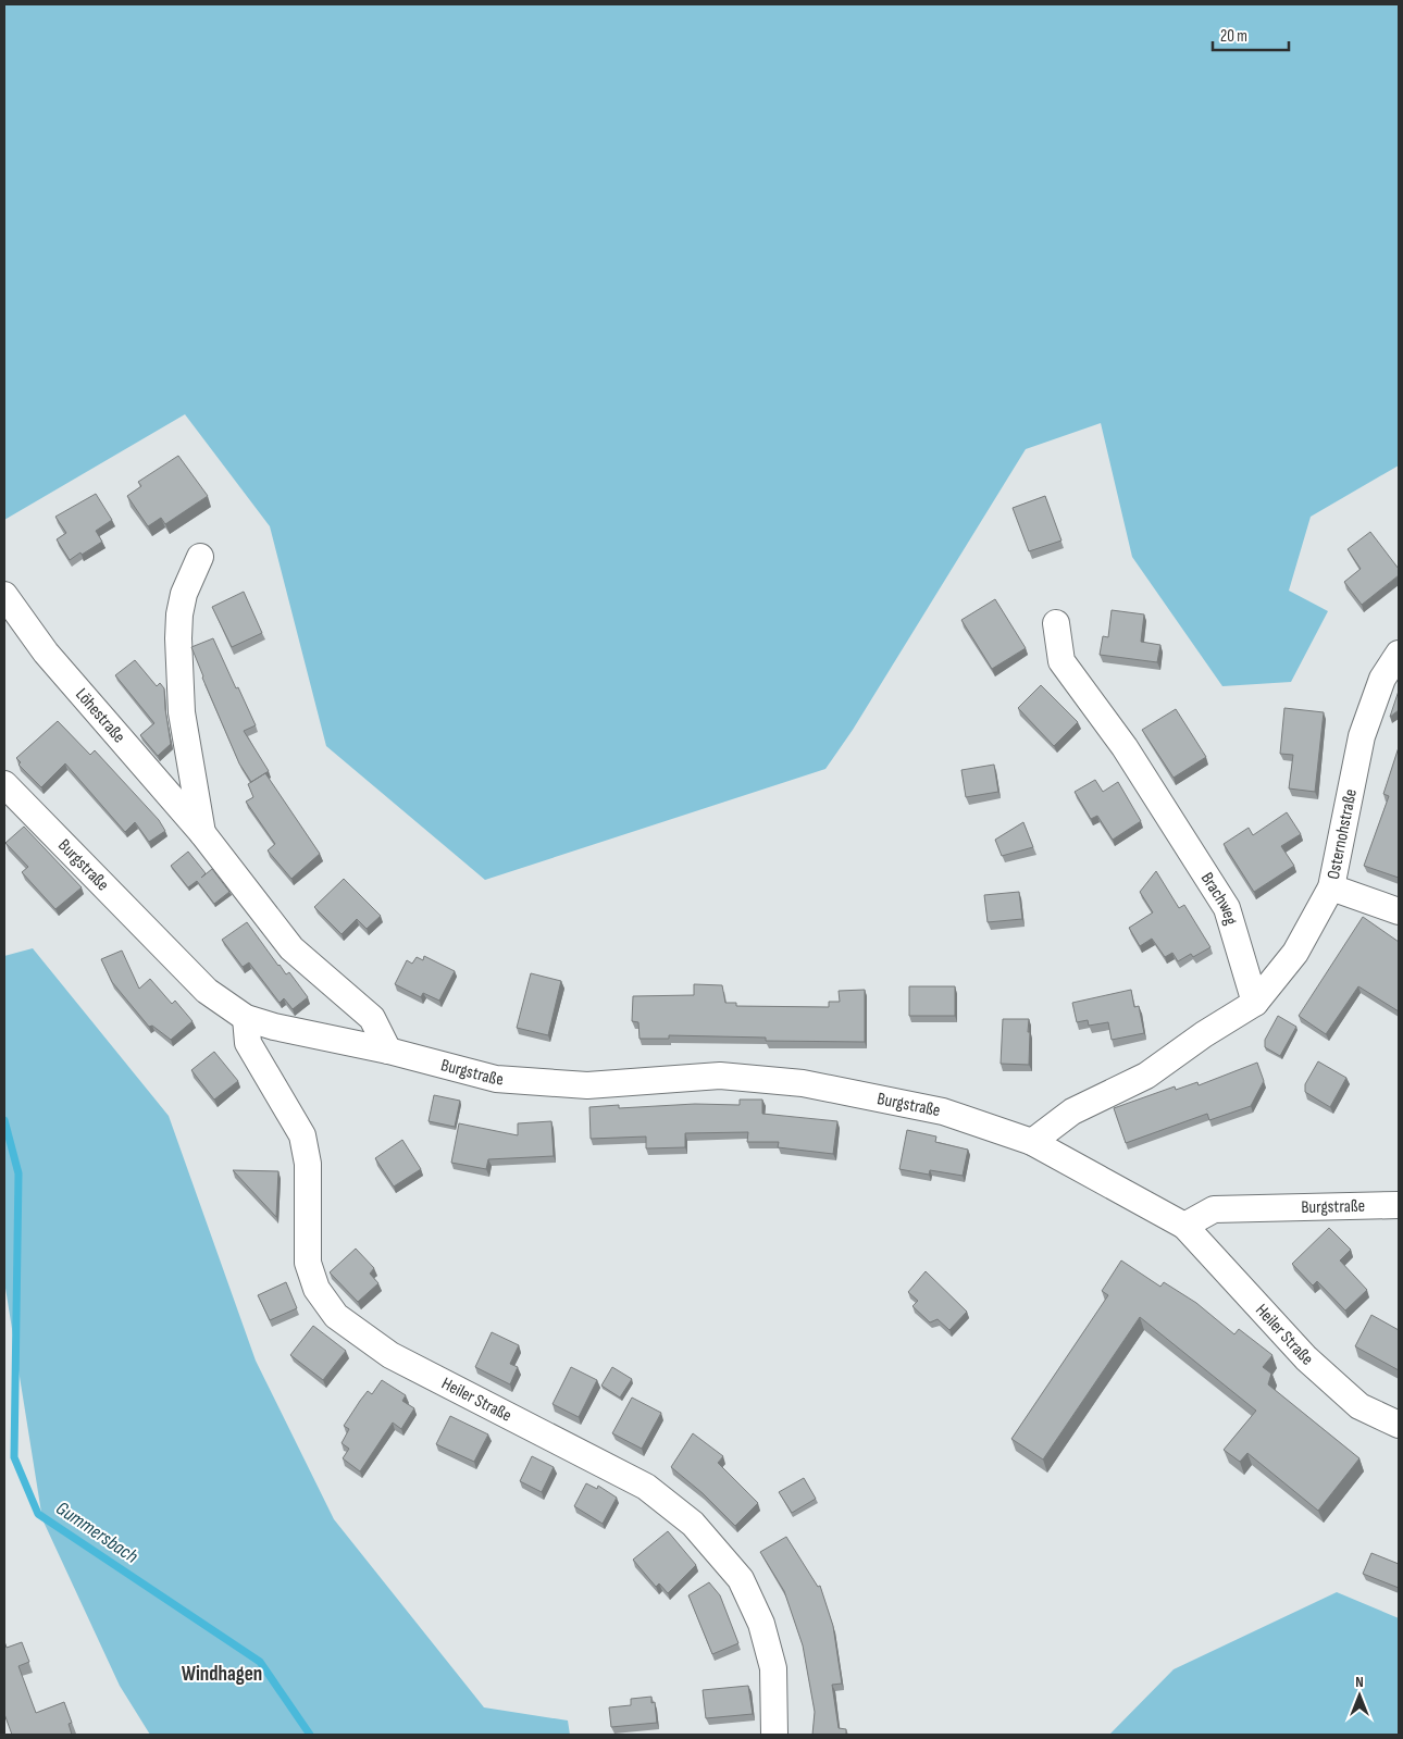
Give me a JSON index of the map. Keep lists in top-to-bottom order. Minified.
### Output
{"streets":{"street":["Löhestraße","Osternohstraße","Burgstraße","Brachweg","Heiler Straße"]},"crossings":[["Löhestraße","Burgstraße"],["Osternohstraße","Brachweg"],["Burgstraße","Heiler Straße"]],"districts":["Windhagen"],"water":["Gummersbach"],"scale_bar":"20 m","north":"top"}
